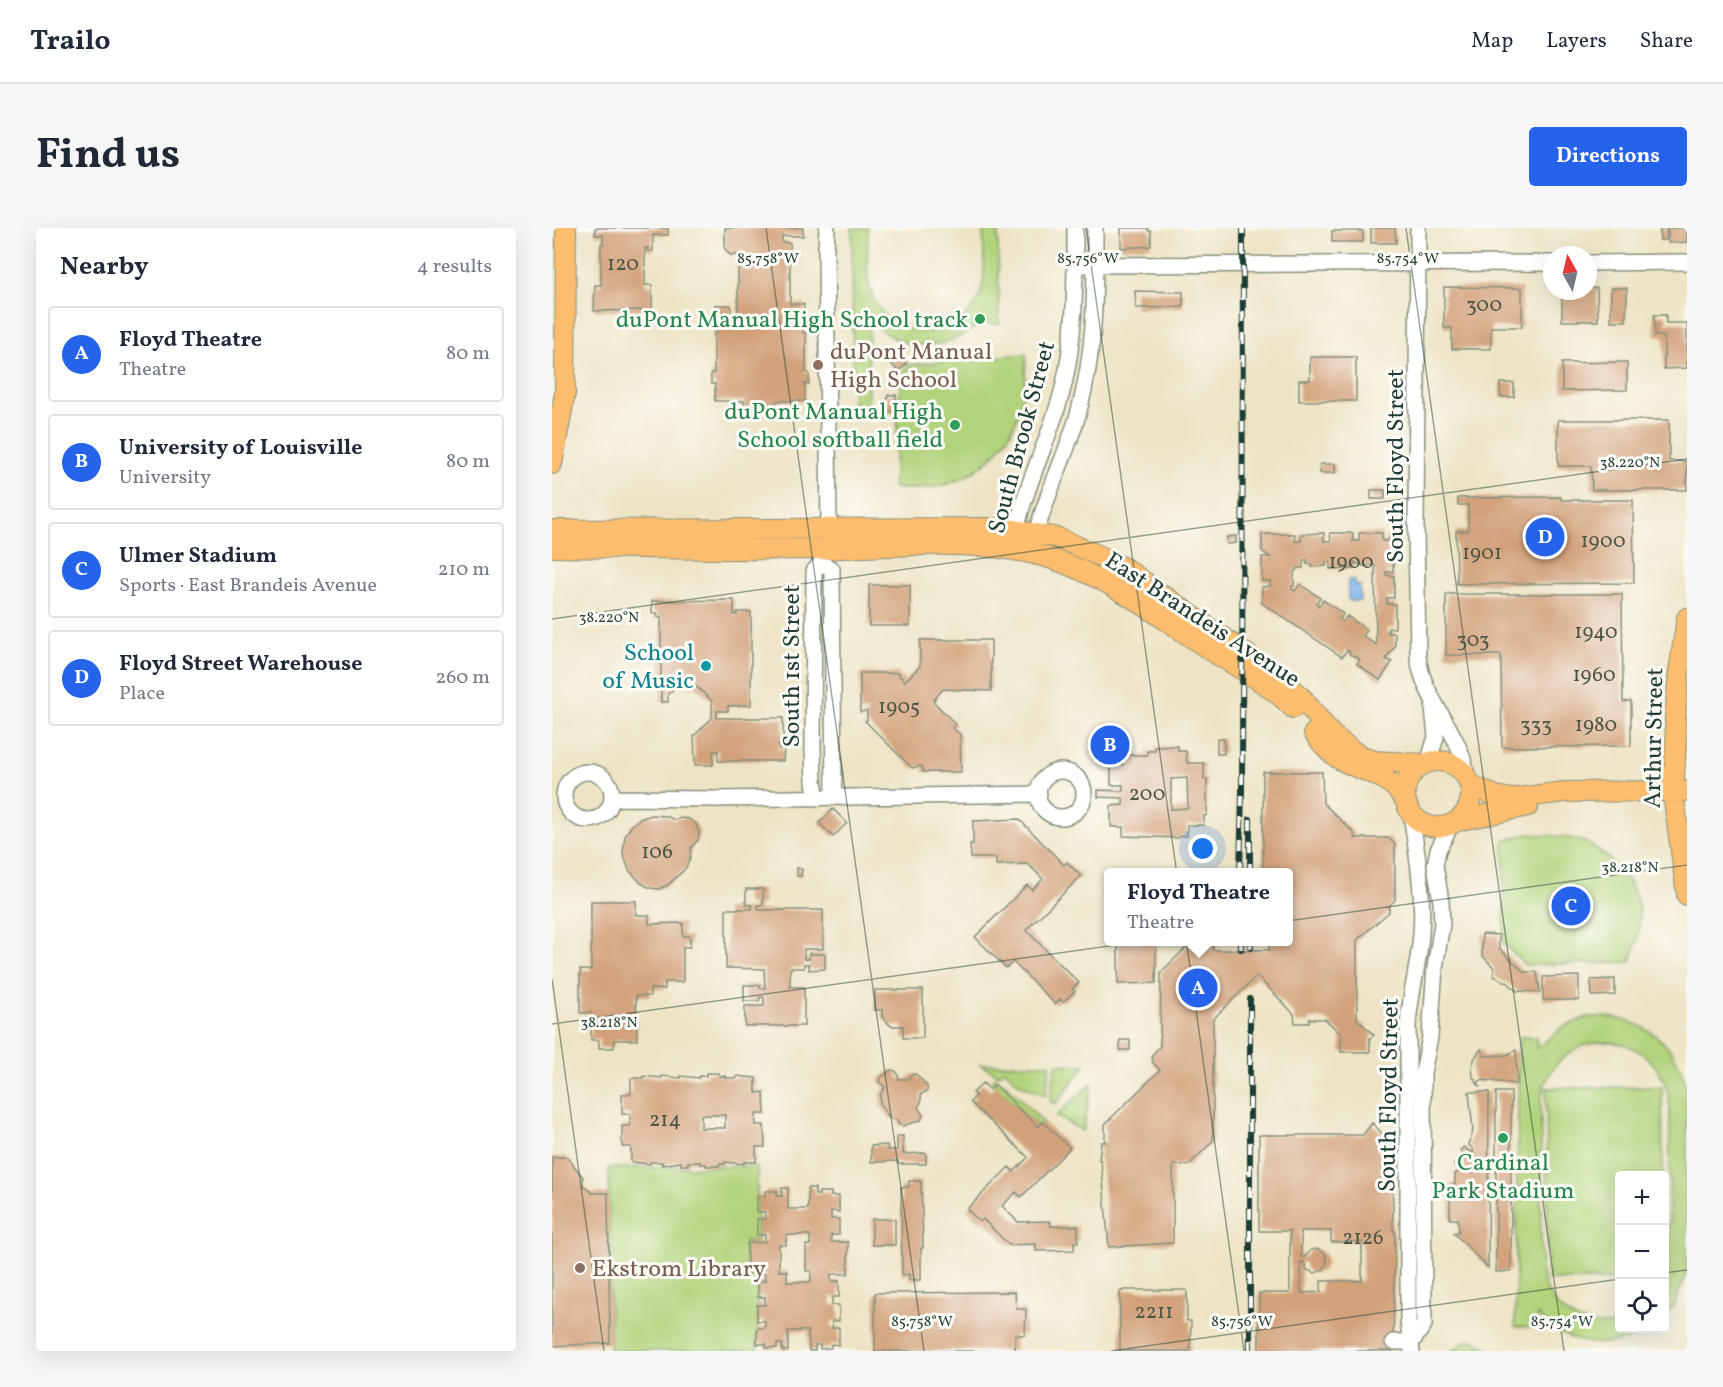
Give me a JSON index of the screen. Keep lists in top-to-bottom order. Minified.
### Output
{"streets":{"main road":["East Brandeis Avenue","Arthur Street"],"street":["South Brook Street","South Floyd Street","South 1st Street"]},"crossings":[["South Brook Street","East Brandeis Avenue"],["South Floyd Street","East Brandeis Avenue"],["East Brandeis Avenue","South 1st Street"]],"places":["duPont Manual High School track","duPont Manual High School","duPont Manual High School softball field","School of Music","Cardinal Park Stadium","Ekstrom Library"],"house_numbers":["120","300","1900","1901","1900","1940","303","1960","1905","333","1980","200","106","214","2126","2211"],"north":"top","page":{"header":"Trailo","nav":["Map","Layers","Share"],"title":"Find us","buttons":"Directions","heading":["Nearby","4 results"],"list":[{"mark":"A","name":"Floyd Theatre","note":"Theatre","value":"80 m"},{"mark":"B","name":"University of Louisville","note":"University","value":"80 m"},{"mark":"C","name":"Ulmer Stadium","note":"Sports · East Brandeis Avenue","value":"210 m"},{"mark":"D","name":"Floyd Street Warehouse","note":"Place","value":"260 m"}],"pins":["D","B","C","A"],"popup":["Floyd Theatre","Theatre"],"map_buttons":["+","−"]},"coordinates":["85.758°W","85.756°W","85.754°W","38.220°N","38.218°N"]}
